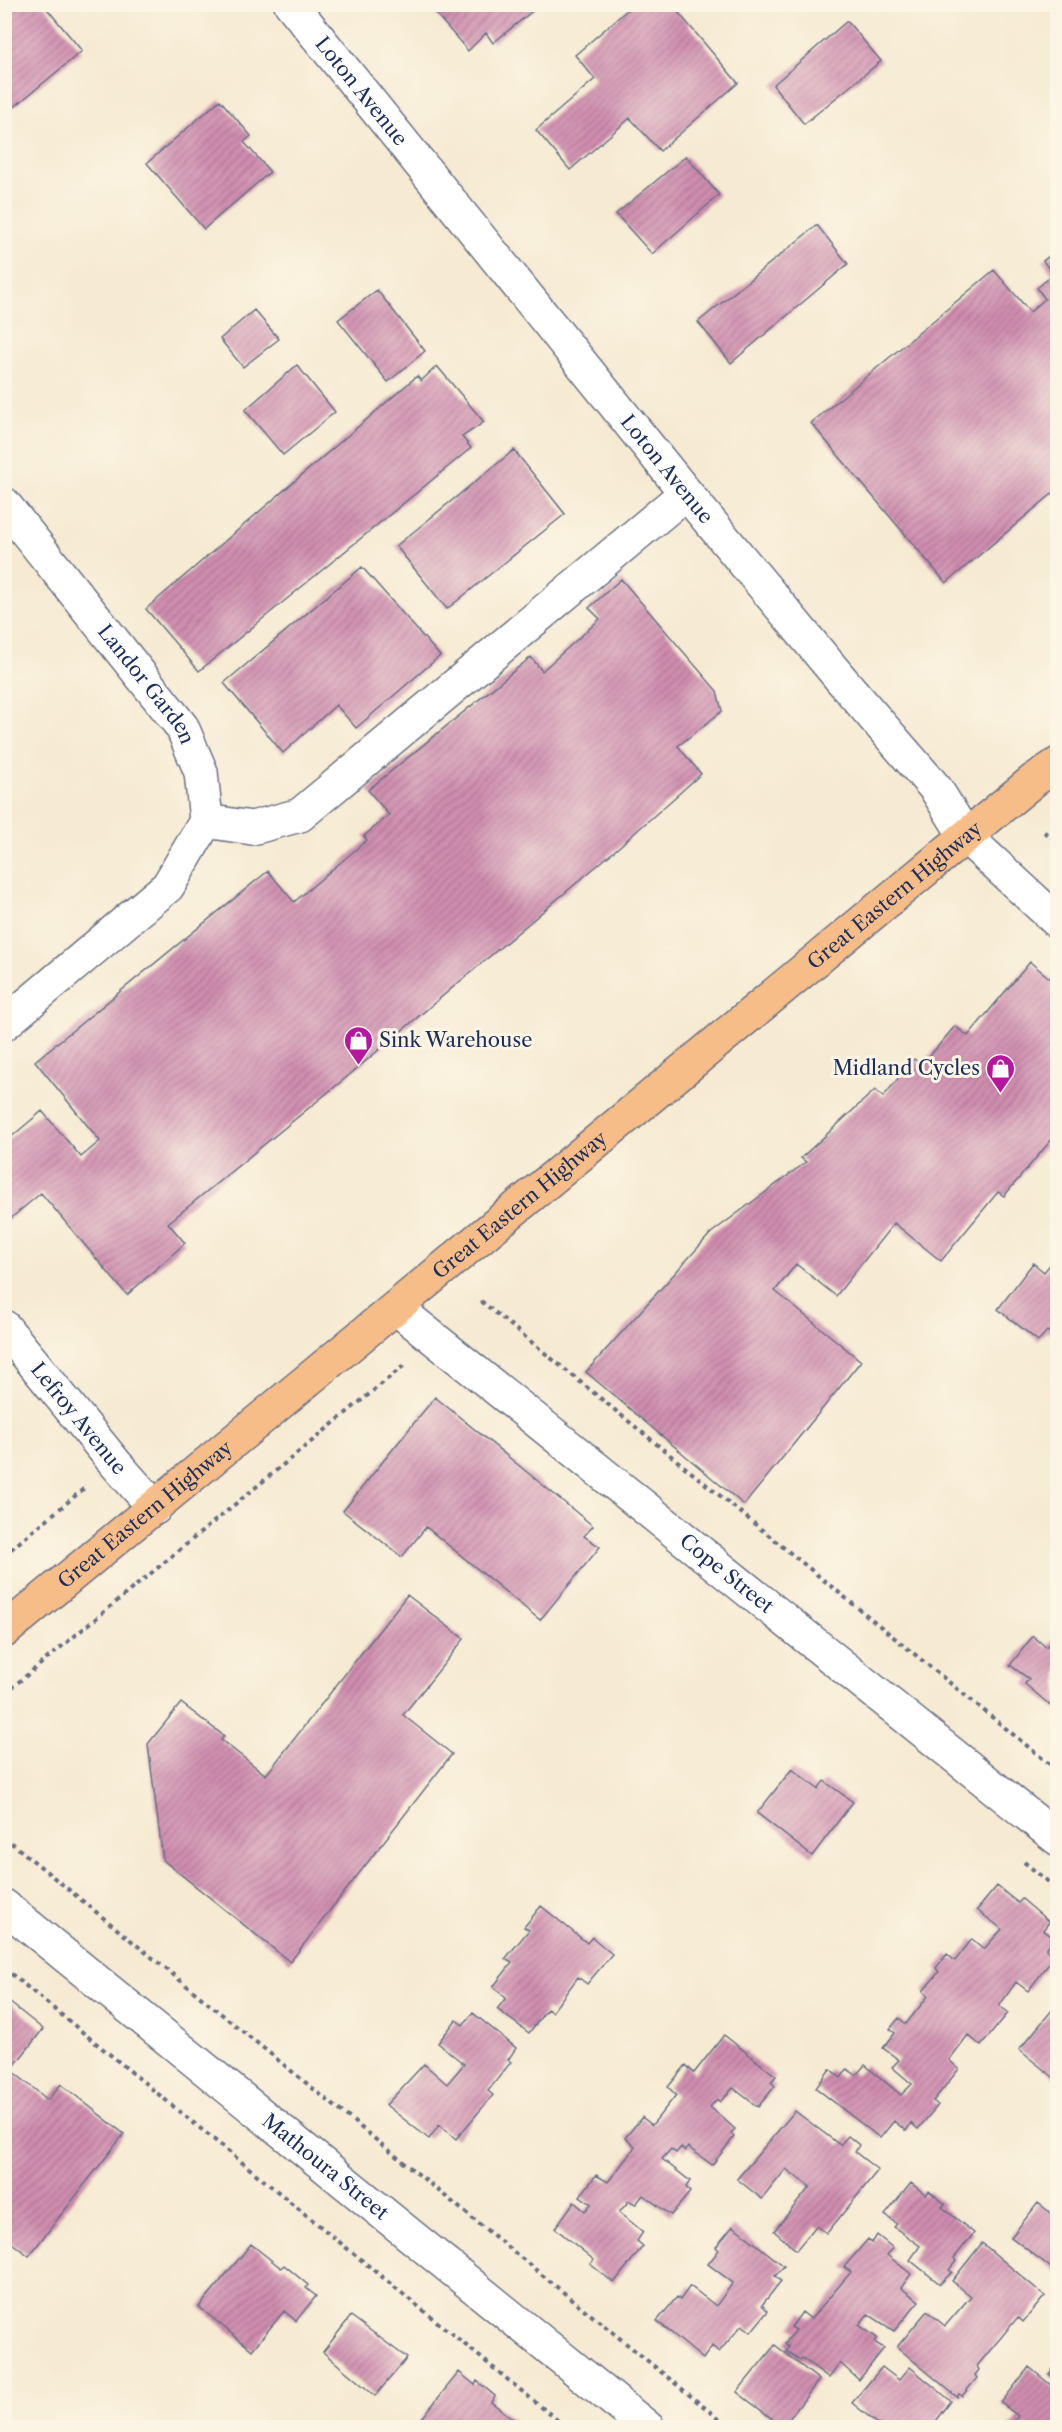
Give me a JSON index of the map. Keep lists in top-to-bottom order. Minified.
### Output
{"streets":{"highway":["Great Eastern Highway"],"street":["Loton Avenue","Landor Garden","Lefroy Avenue","Cope Street","Mathoura Street"]},"crossings":[["Loton Avenue","Great Eastern Highway"],["Great Eastern Highway","Lefroy Avenue"],["Great Eastern Highway","Cope Street"]],"places":{"shop":["Sink Warehouse","Midland Cycles"]}}
